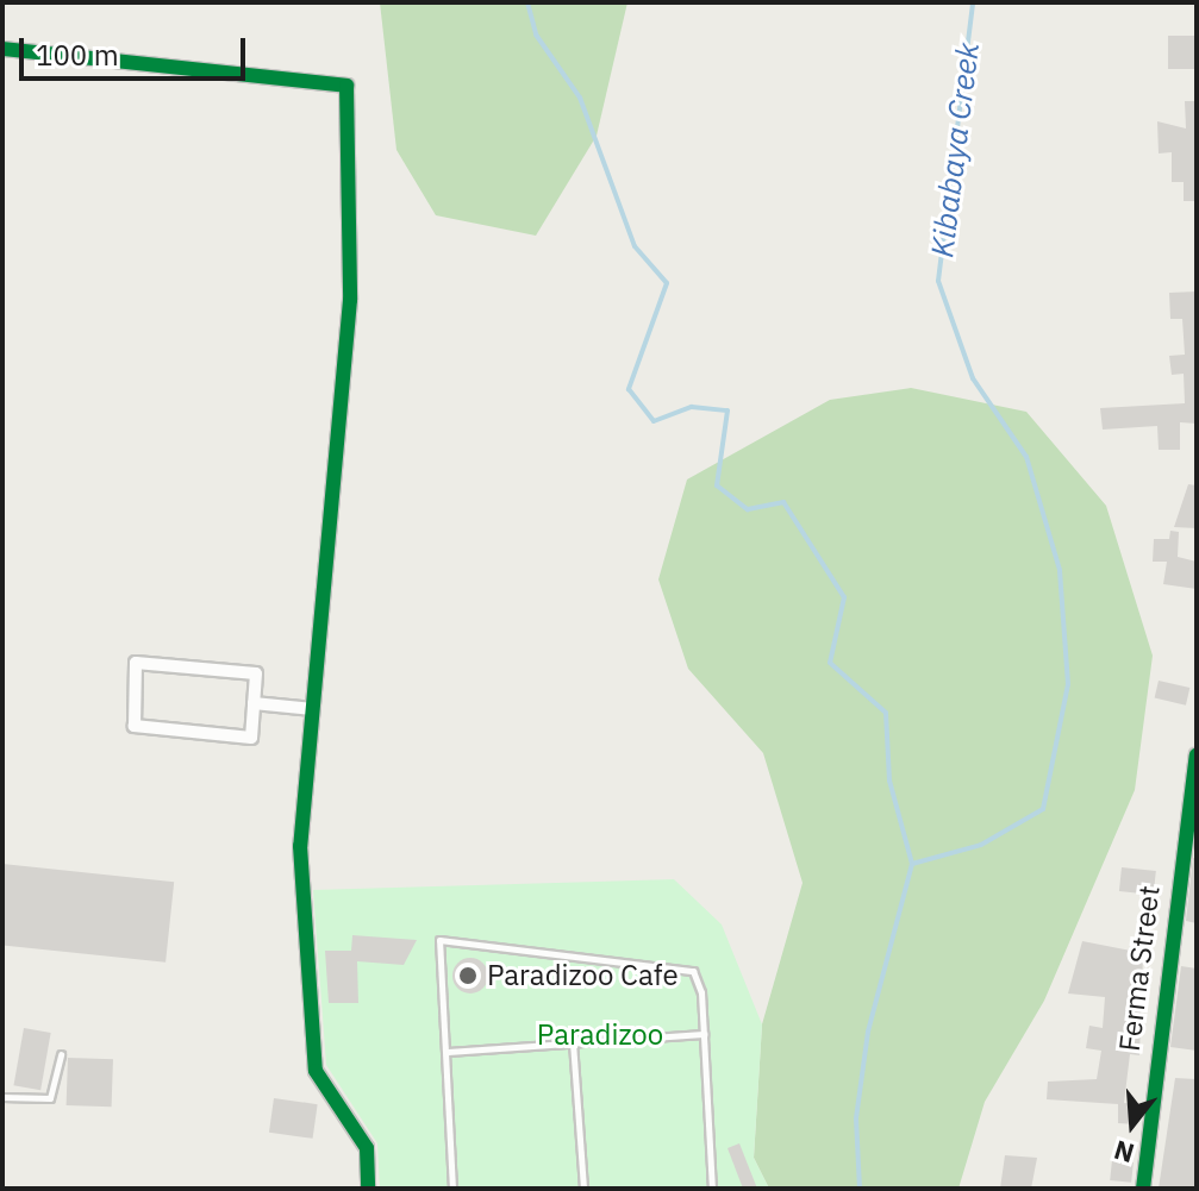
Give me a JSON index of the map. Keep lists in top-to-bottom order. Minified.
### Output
{"streets":{"street":["Ferma Street"]},"water":["Kibabaya Creek"],"parks":["Paradizoo"],"places":["Paradizoo Cafe"],"scale_bar":"100 m","north":"bottom"}
